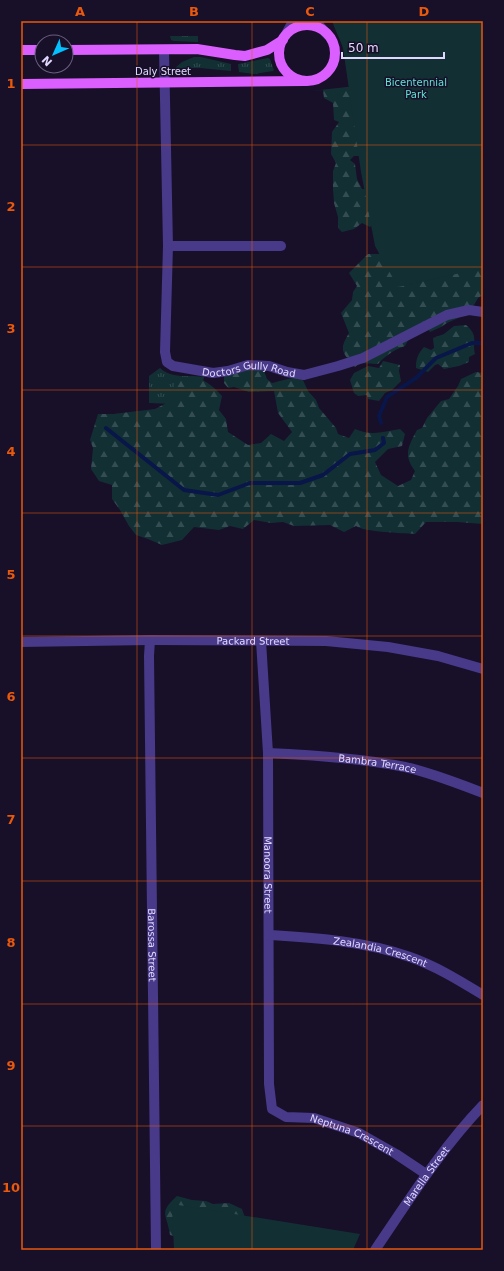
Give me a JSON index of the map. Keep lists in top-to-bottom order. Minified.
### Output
{"streets":{"main road":["Daly Street"],"street":["Doctors Gully Road","Packard Street","Bambra Terrace","Manoora Street","Barossa Street","Zealandia Crescent","Neptuna Crescent","Marella Street"]},"crossings":[["Daly Street","Doctors Gully Road"],["Packard Street","Manoora Street"],["Packard Street","Barossa Street"],["Bambra Terrace","Manoora Street"],["Manoora Street","Zealandia Crescent"],["Manoora Street","Neptuna Crescent"],["Neptuna Crescent","Marella Street"]],"parks":["Bicentennial Park"],"scale_bar":"50 m","north":"bottom left","grid":{"columns":["A","B","C","D"],"rows":["1","2","3","4","5","6","7","8","9","10"]}}
